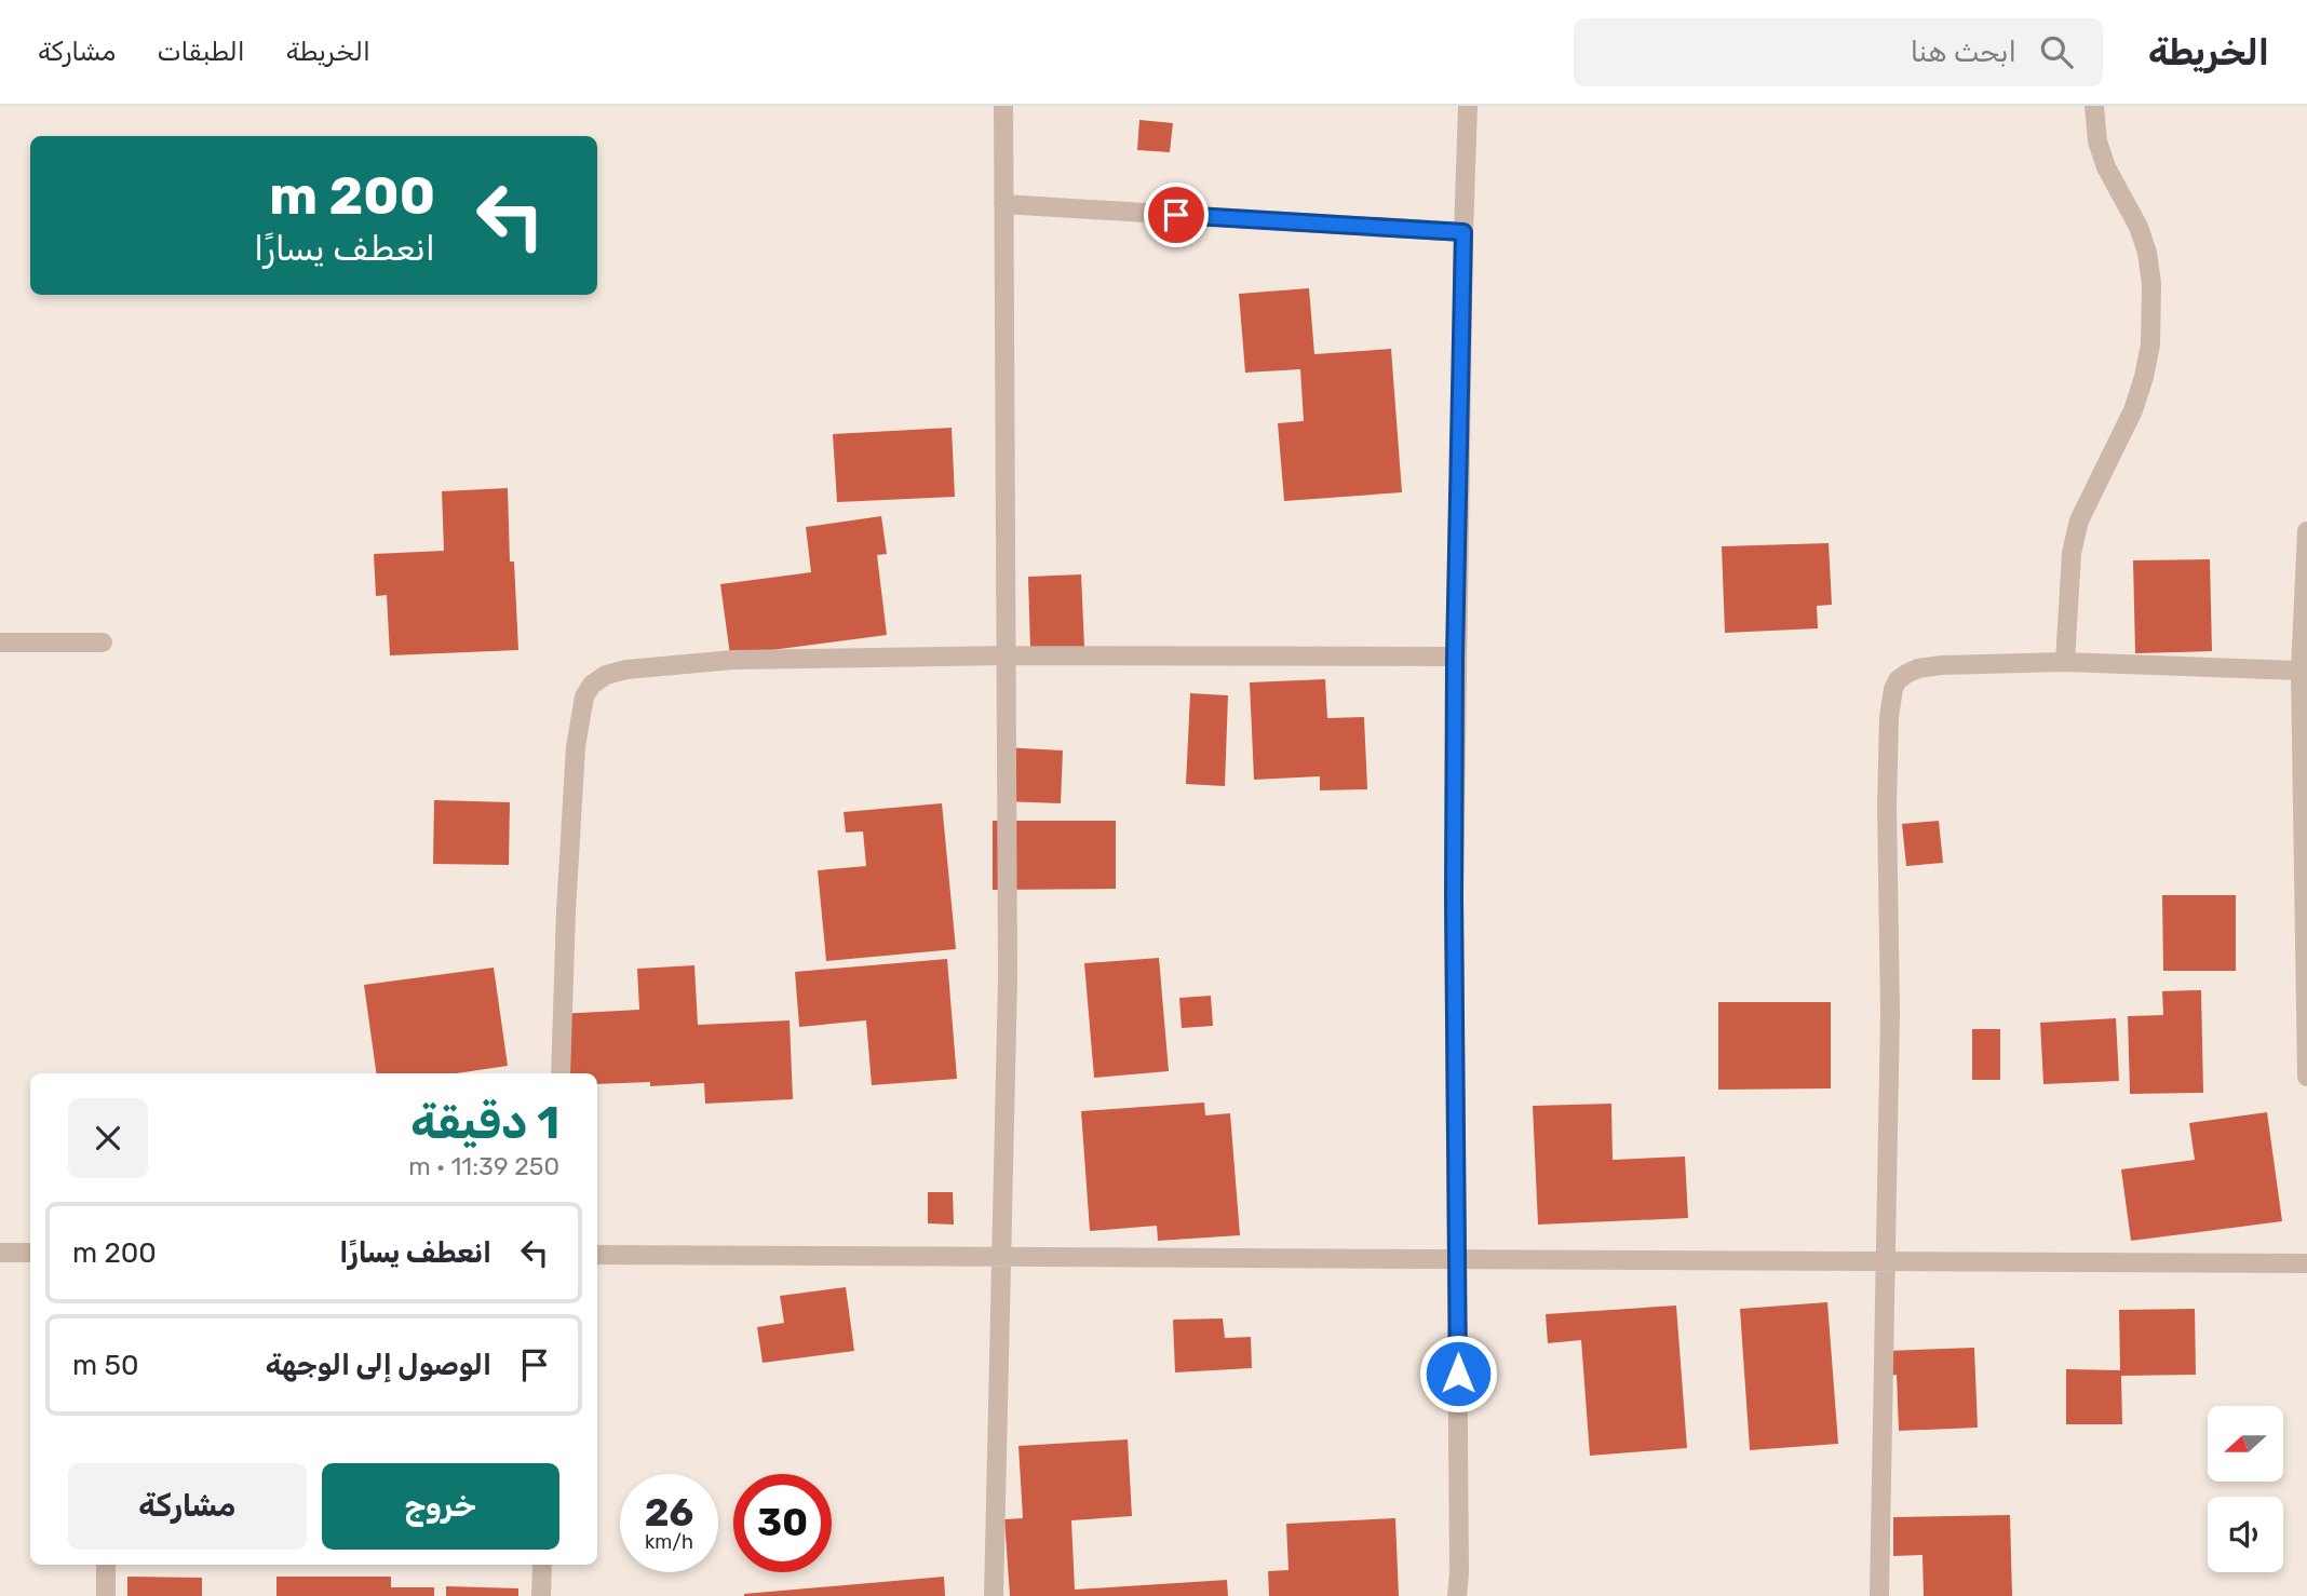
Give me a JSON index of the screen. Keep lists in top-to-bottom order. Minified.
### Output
{"north":"left","page":{"header":"الخريطة","search":"ابحث هنا","nav":["الخريطة","الطبقات","مشاركة"],"turn":["200 m","انعطف يسارًا"],"heading":["1 دقيقة","250 m · 11:39"],"list":[{"name":"انعطف يسارًا","value":"200 m"},{"name":"الوصول إلى الوجهة","value":"50 m"}],"buttons":["خروج","مشاركة"],"speed":"26 km/h","limit":"30"}}
